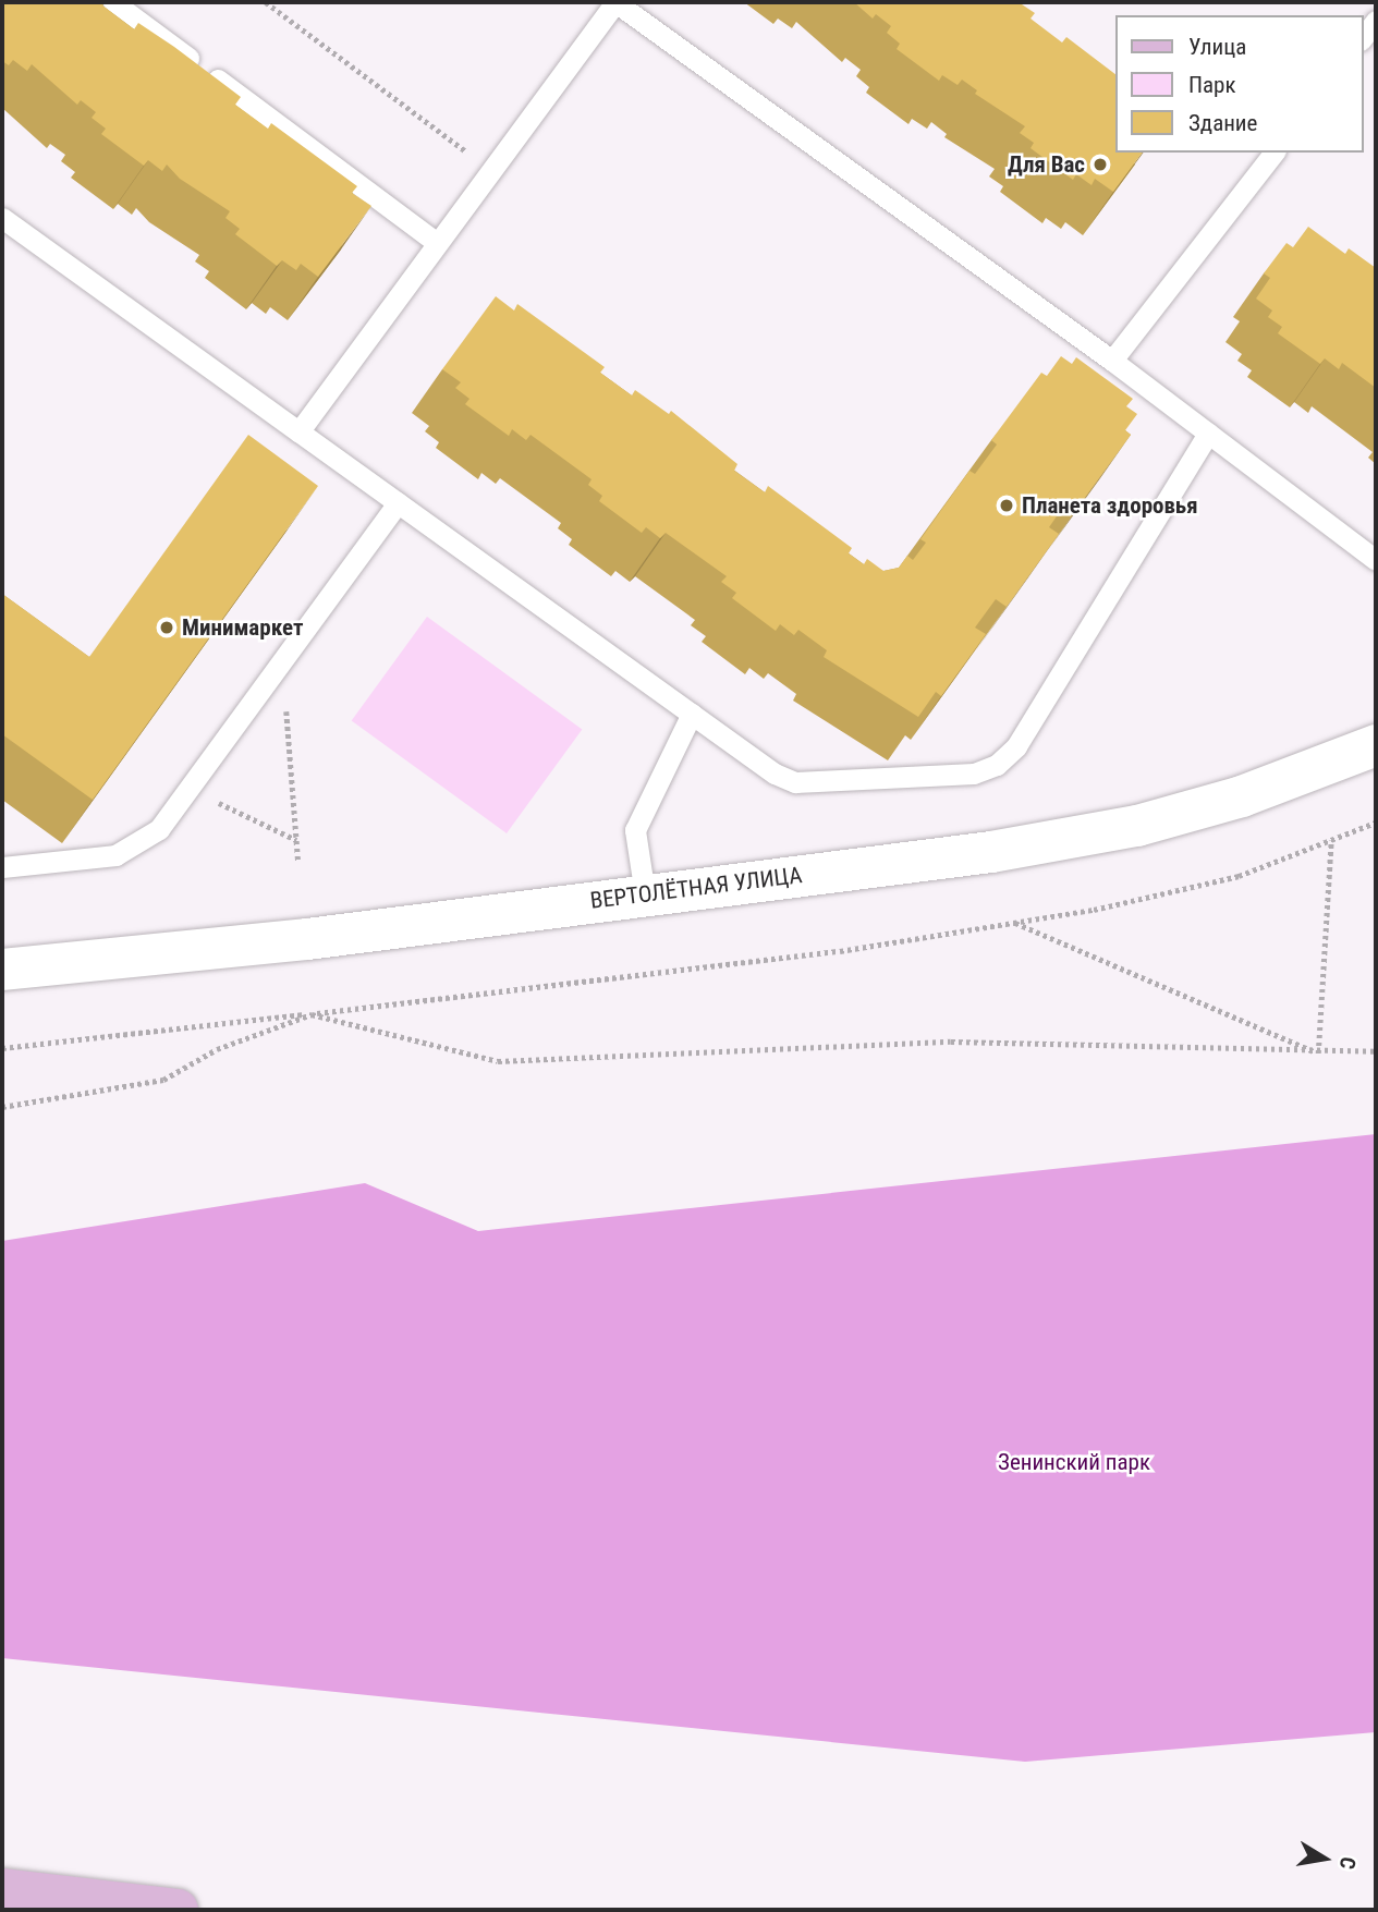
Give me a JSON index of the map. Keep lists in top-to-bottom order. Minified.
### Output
{"streets":{"street":["ВЕРТОЛЁТНАЯ УЛИЦА"]},"parks":["Зенинский парк"],"places":["Для Вас","Планета здоровья","Минимаркет"],"legend":["Улица","Парк","Здание"],"north":"right"}
